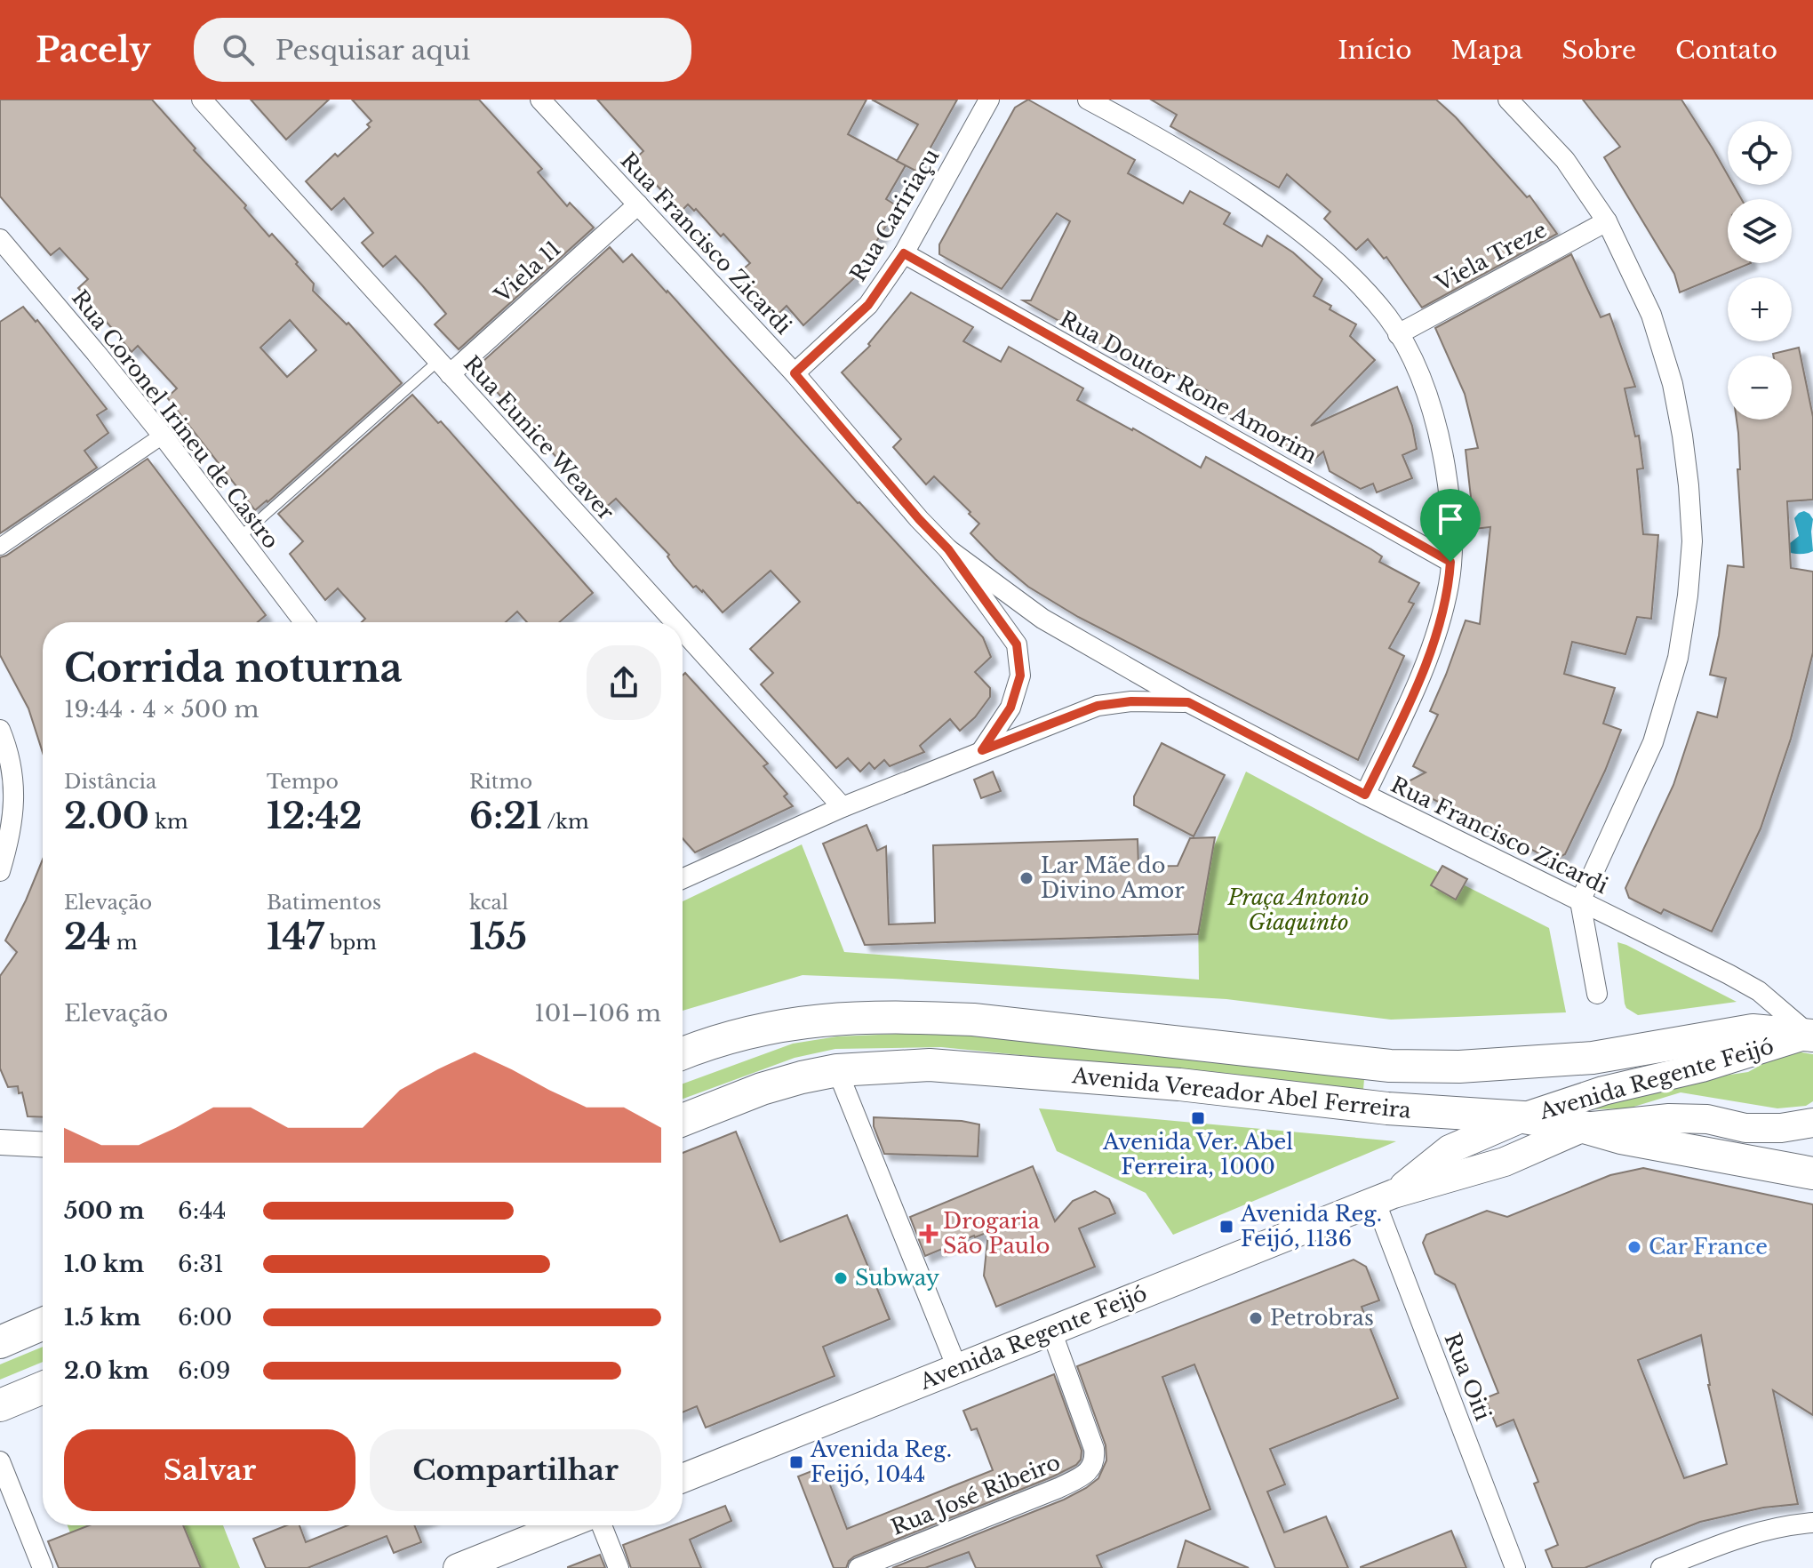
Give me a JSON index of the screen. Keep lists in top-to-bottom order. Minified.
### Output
{"streets":{"main road":["Avenida Regente Feijó","Avenida Vereador Abel Ferreira"],"street":["Rua Caririaçu","Rua Francisco Zicardi","Viela Treze","Viela 11","Rua Doutor Rone Amorim","Rua Coronel Irineu de Castro","Rua Eunice Weaver","Rua Oiti","Rua José Ribeiro"]},"crossings":[["Rua Caririaçu","Rua Francisco Zicardi"],["Rua Caririaçu","Rua Doutor Rone Amorim"],["Rua Francisco Zicardi","Viela 11"],["Rua Francisco Zicardi","Avenida Regente Feijó"],["Rua Francisco Zicardi","Avenida Vereador Abel Ferreira"],["Viela 11","Rua Eunice Weaver"],["Avenida Regente Feijó","Avenida Vereador Abel Ferreira"],["Avenida Regente Feijó","Rua Oiti"],["Avenida Regente Feijó","Rua José Ribeiro"]],"parks":["Praça Antonio Giaquinto"],"places":{"other":["Lar Mãe do Divino Amor","Car France","Subway","Petrobras"],"transit":["Avenida Ver. Abel Ferreira, 1000","Avenida Reg. Feijó, 1136","Avenida Reg. Feijó, 1044"],"health":["Drogaria São Paulo"]},"page":{"header":"Pacely","search":"Pesquisar aqui","nav":["Início","Mapa","Sobre","Contato"],"map_buttons":["+","−"],"heading":["Corrida noturna","19:44 · 4 × 500 m"],"stats":[["Distância","2.00 km"],["Tempo","12:42"],["Ritmo","6:21 /km"],["Elevação","24 m"],["Batimentos","147 bpm"],["kcal","155"]],"chart":["Elevação","101–106 m"],"list":[{"name":"500 m","note":"6:44"},{"name":"1.0 km","note":"6:31"},{"name":"1.5 km","note":"6:00"},{"name":"2.0 km","note":"6:09"}],"buttons":["Salvar","Compartilhar"]}}
